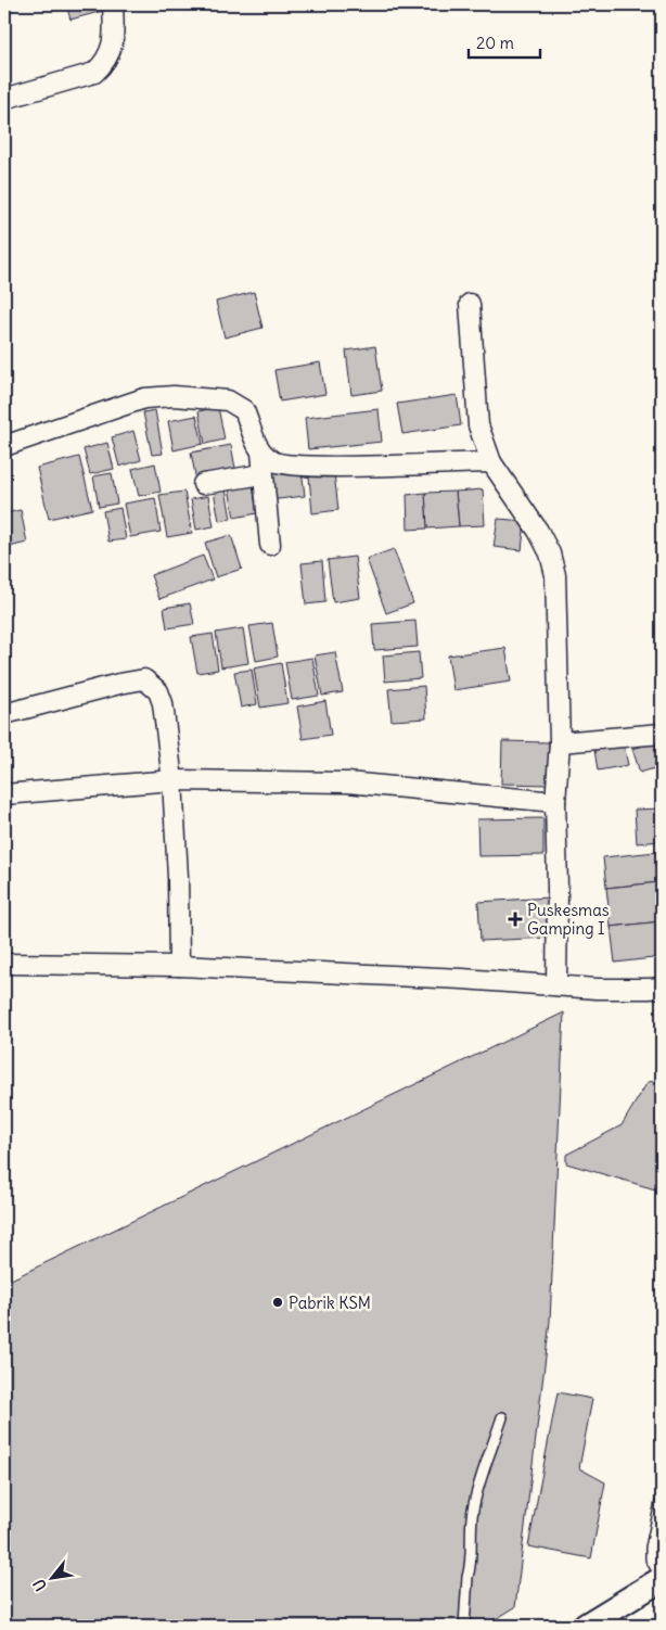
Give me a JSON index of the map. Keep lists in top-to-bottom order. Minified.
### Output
{"places":{"health":["Puskesmas Gamping I"],"other":["Pabrik KSM"]},"scale_bar":"20 m","north":"bottom left"}
